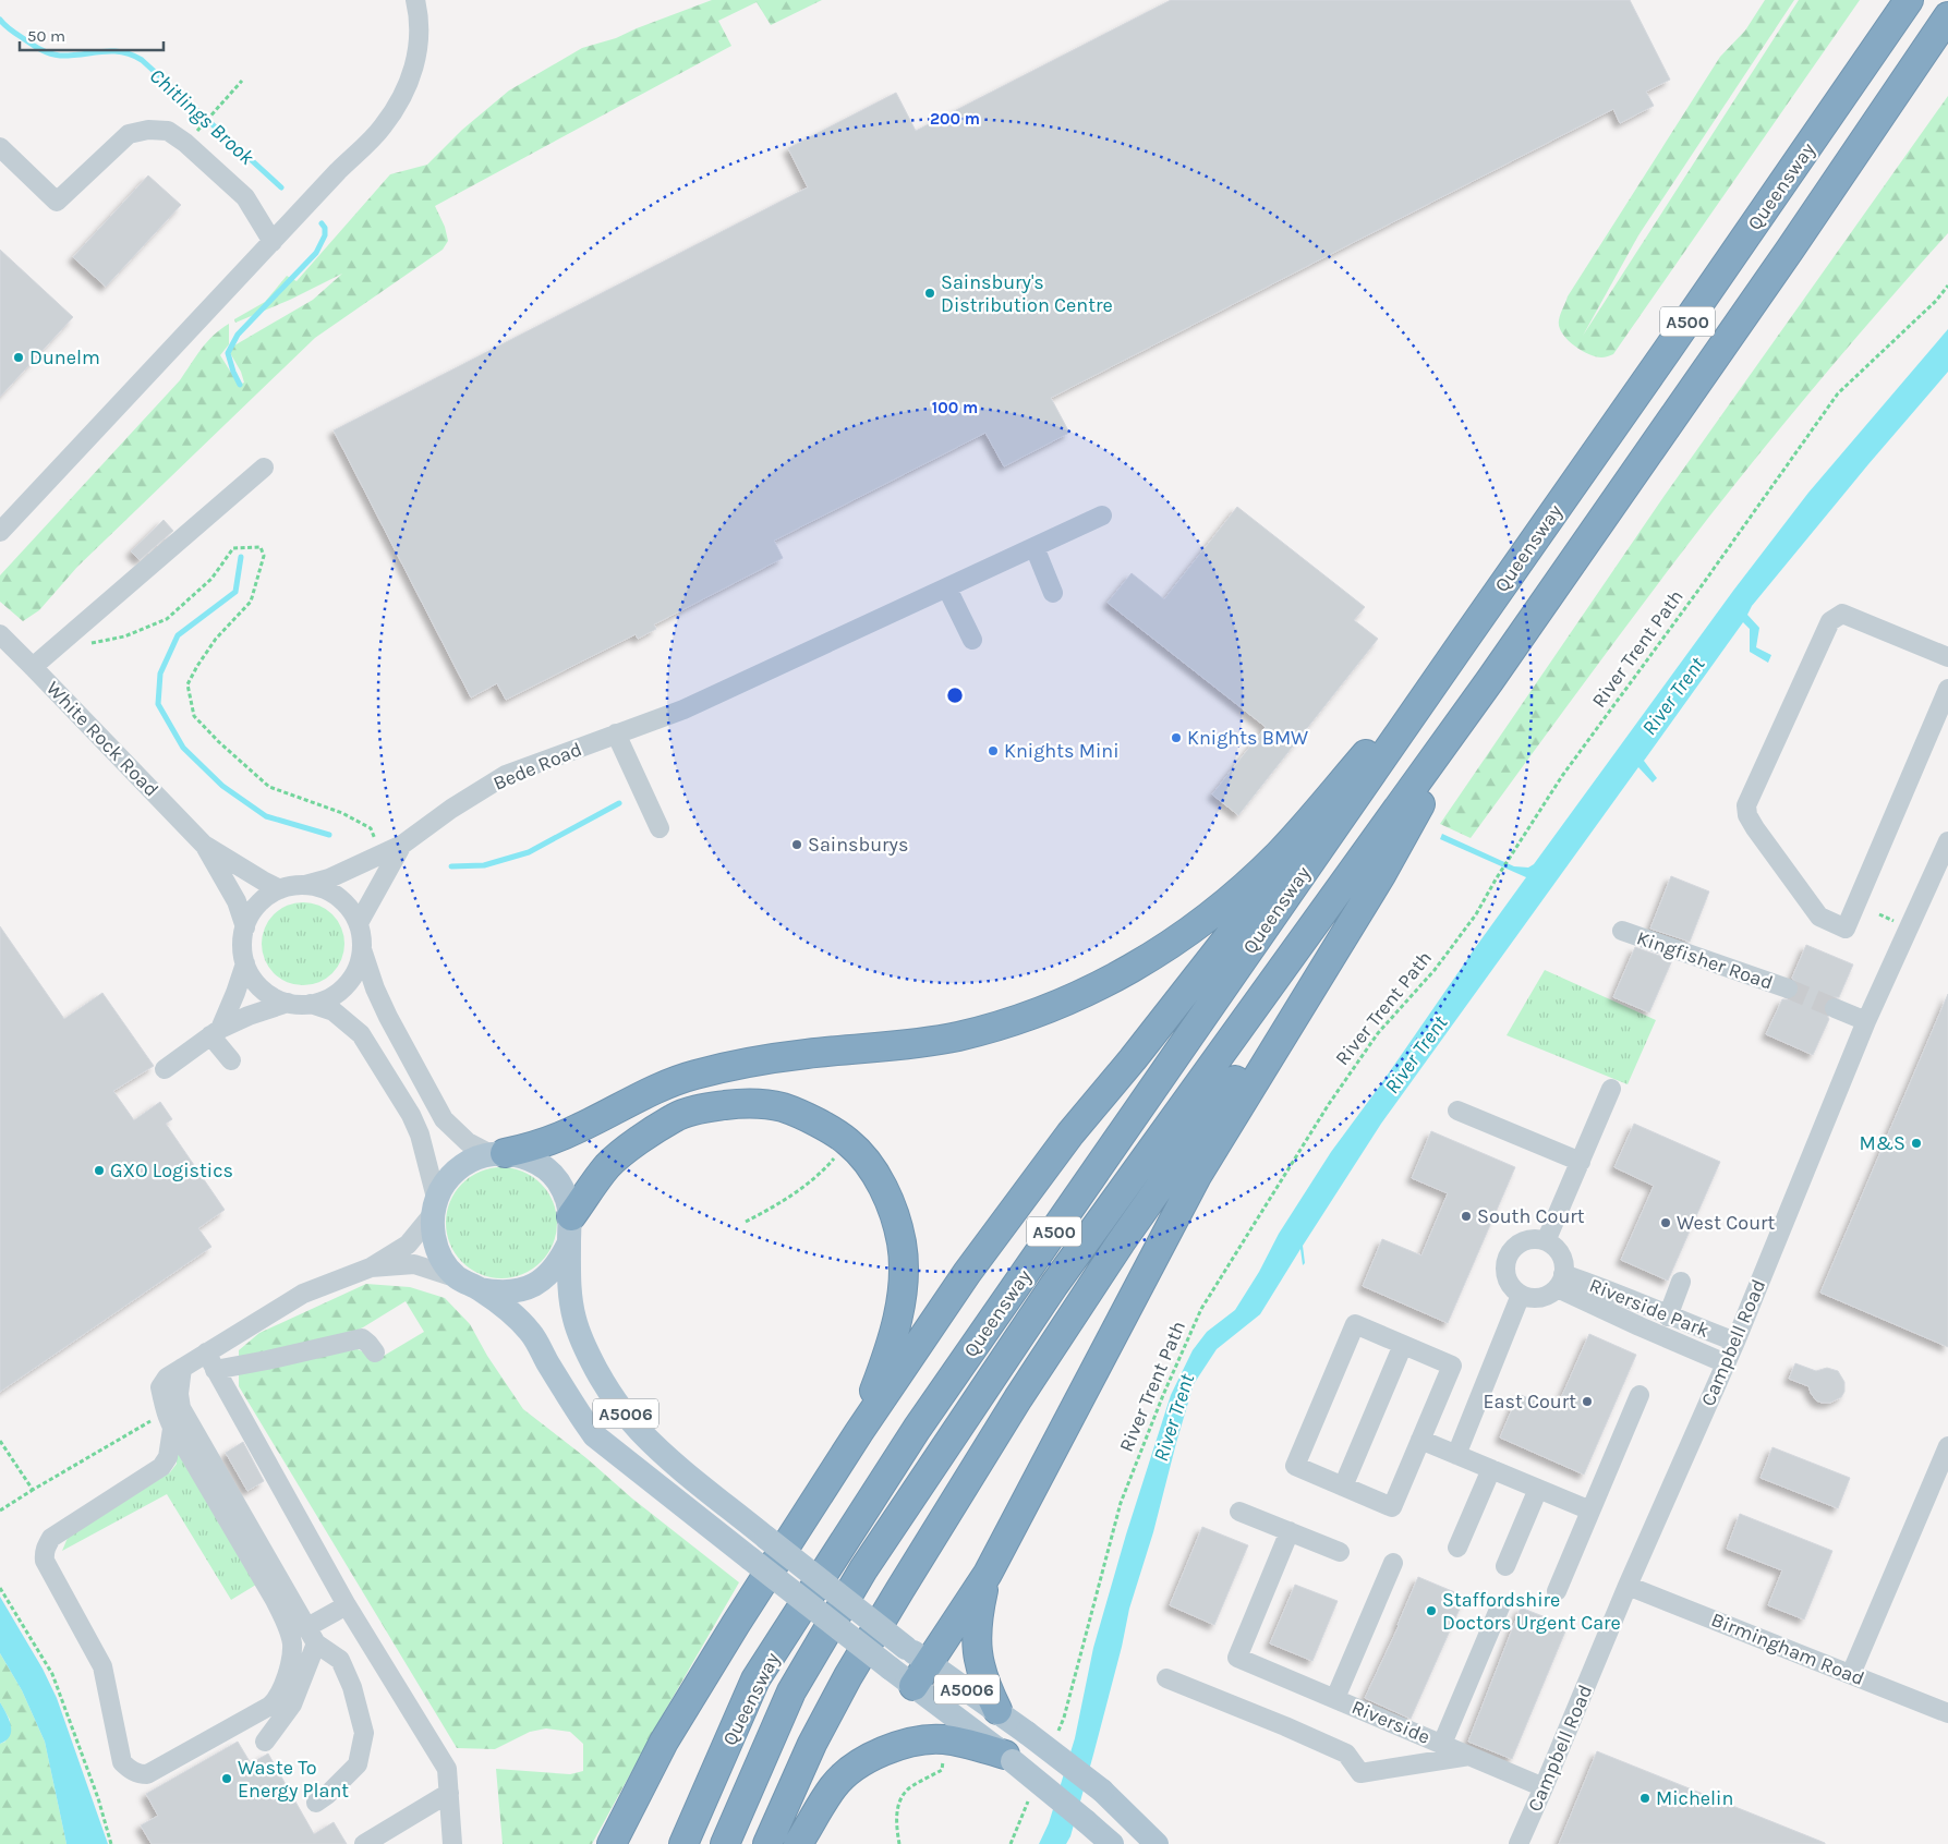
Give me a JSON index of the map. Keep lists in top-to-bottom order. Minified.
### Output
{"streets":{"highway":["Queensway","A500"],"main road":["A5006"],"street":["White Rock Road","Bede Road","Kingfisher Road","Riverside Park","Campbell Road","Birmingham Road","Riverside"],"path":["River Trent Path"]},"crossings":[["White Rock Road","Bede Road"],["Riverside Park","Campbell Road"],["Campbell Road","Birmingham Road"],["Campbell Road","Riverside"]],"water":["Chitlings Brook","River Trent"],"places":["Sainsbury's Distribution Centre","Dunelm","Knights BMW","Knights Mini","Sainsburys","M&S","GXO Logistics","South Court","West Court","East Court","Staffordshire Doctors Urgent Care","Waste To Energy Plant","Michelin"],"scale_bar":"50 m","rings":["200 m","100 m"]}
